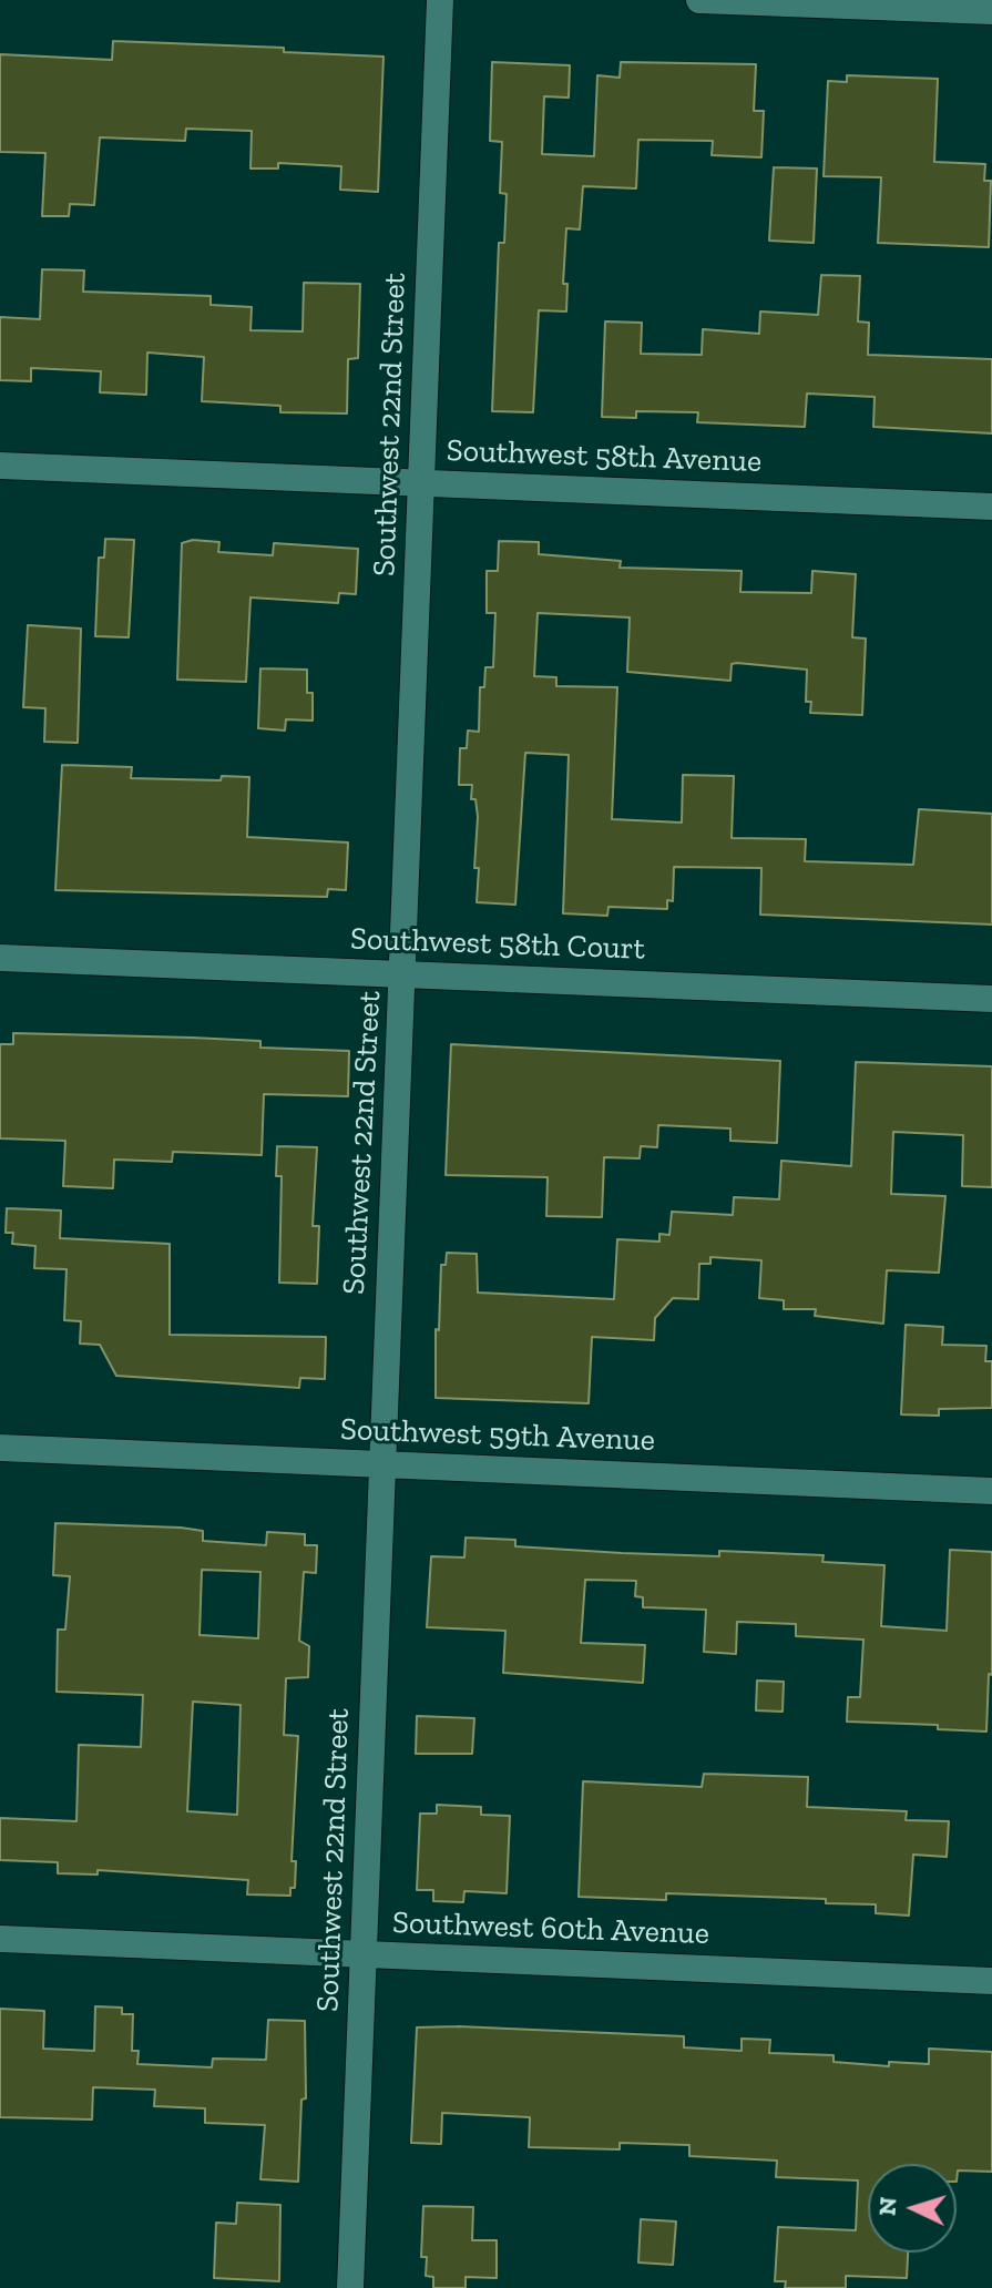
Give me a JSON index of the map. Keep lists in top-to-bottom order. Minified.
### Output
{"streets":{"street":["Southwest 22nd Street","Southwest 58th Avenue","Southwest 58th Court","Southwest 59th Avenue","Southwest 60th Avenue"]},"crossings":[["Southwest 22nd Street","Southwest 58th Avenue"],["Southwest 22nd Street","Southwest 58th Court"],["Southwest 22nd Street","Southwest 59th Avenue"],["Southwest 22nd Street","Southwest 60th Avenue"]],"north":"left"}
